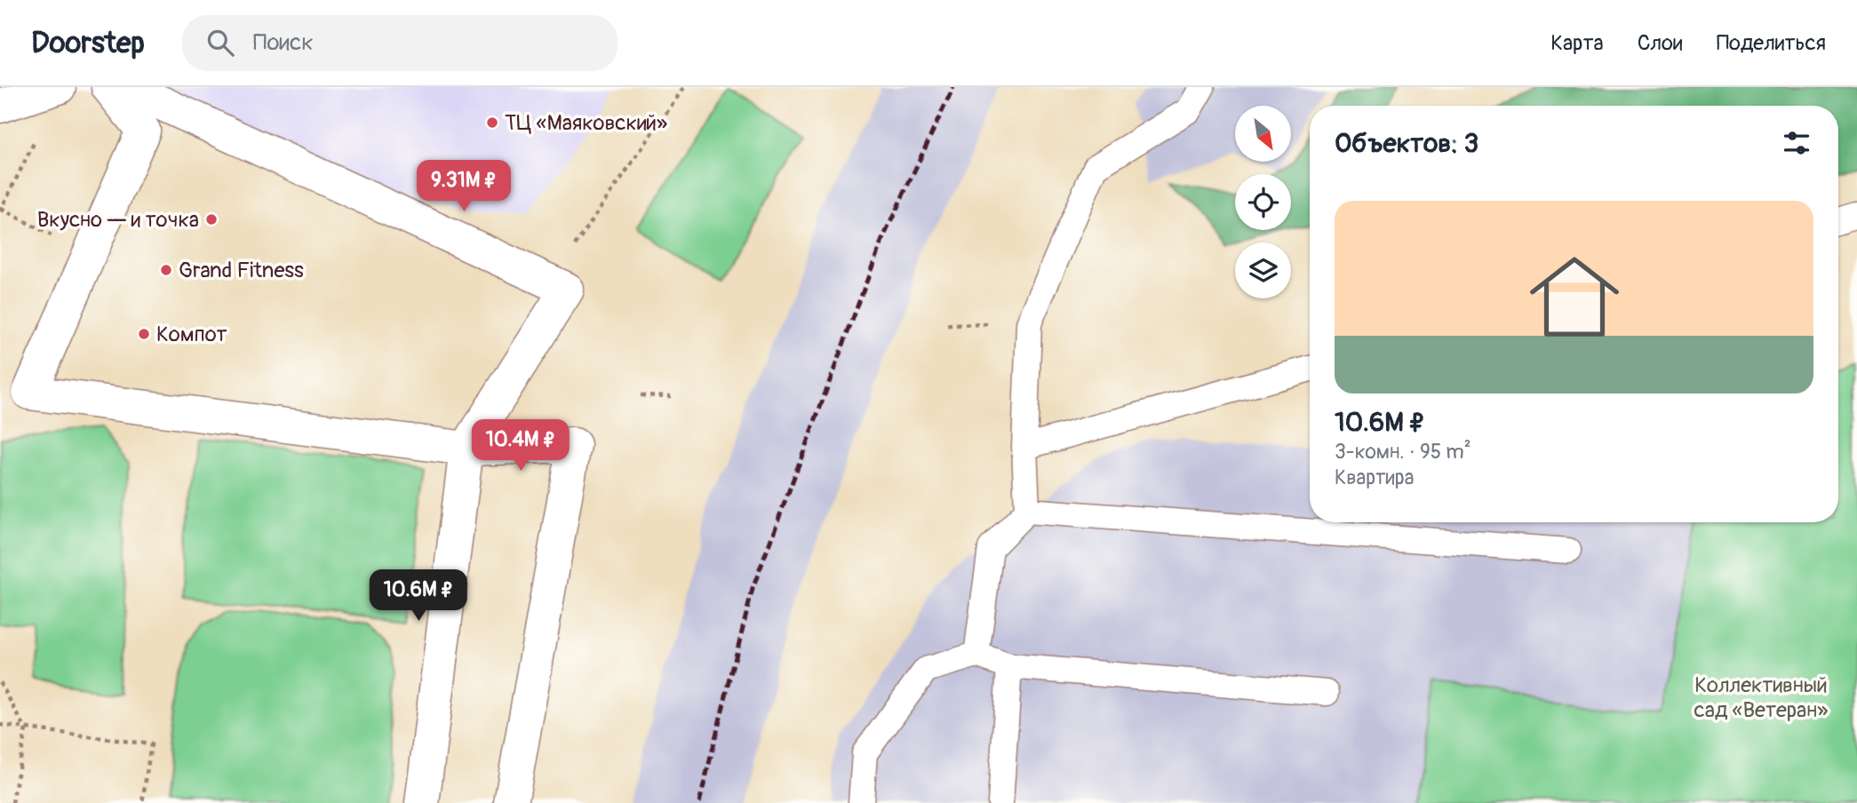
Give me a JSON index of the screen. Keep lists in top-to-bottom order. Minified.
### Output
{"parks":["Коллективный сад «Ветеран»"],"places":["ТЦ «Маяковский»","Вкусно — и точка","Grand Fitness","Компот"],"north":"bottom right","page":{"header":"Doorstep","search":"Поиск","nav":["Карта","Слои","Поделиться"],"heading":"Объектов: 3","price":["9.31M ₽","10.4M ₽","10.6M ₽"],"list":[{"name":"10.6M ₽","note":"3-комн. · 95 m² · Квартира"}]}}
